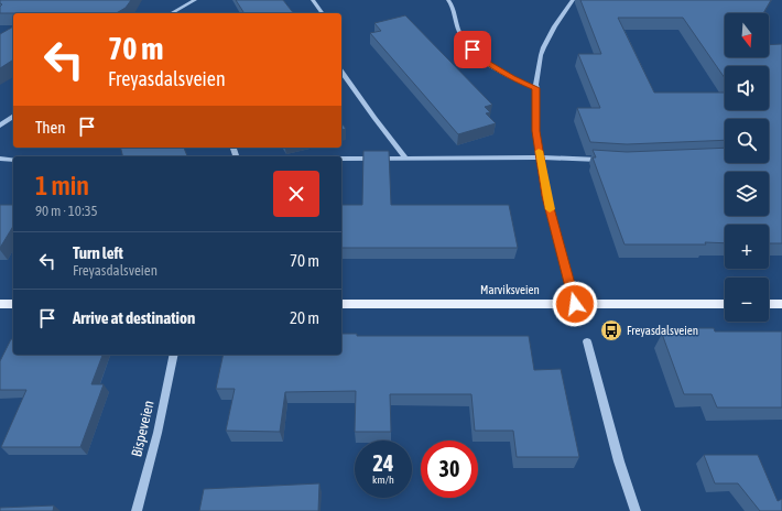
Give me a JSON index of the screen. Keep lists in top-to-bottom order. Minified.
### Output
{"streets":{"main road":["Marviksveien"],"street":["Bispeveien"]},"places":{"bus stop":["Freyasdalsveien"]},"north":"bottom","page":{"map_buttons":["+","−"],"turn":["70 m","Freyasdalsveien"],"then":"Then","heading":["1 min","90 m · 10:35"],"list":[{"name":"Turn left","note":"Freyasdalsveien","value":"70 m"},{"name":"Arrive at destination","value":"20 m"}],"speed":"24 km/h","limit":"30"}}
